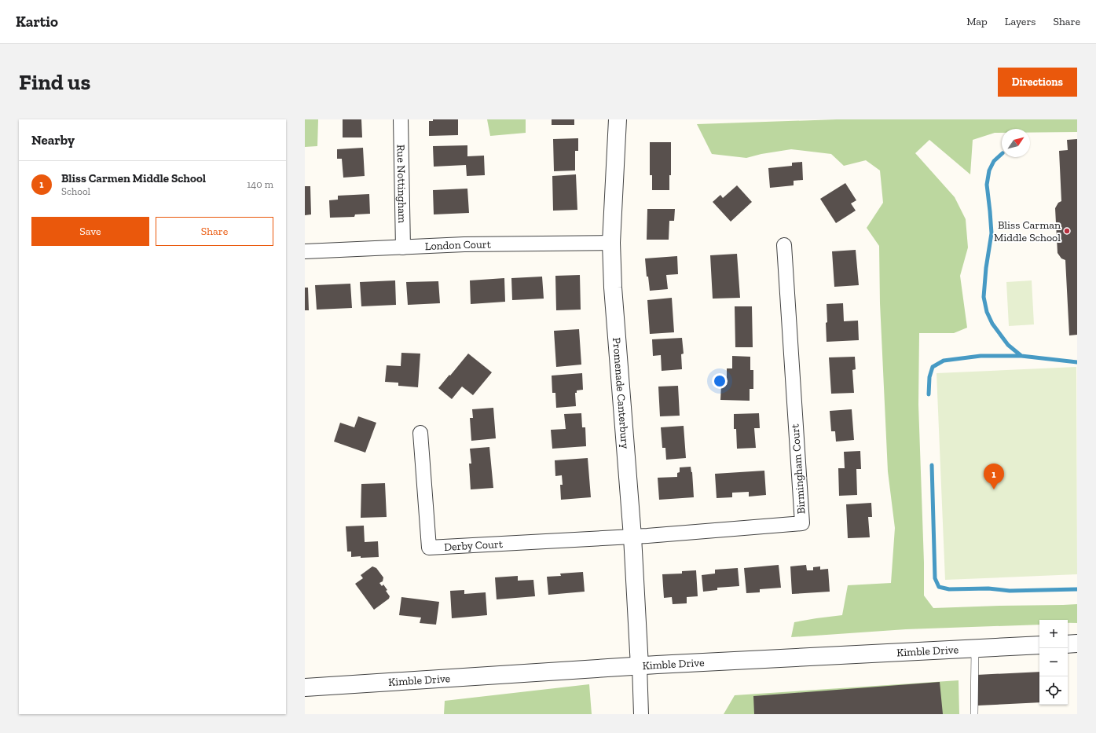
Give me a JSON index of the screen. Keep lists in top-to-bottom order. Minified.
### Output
{"streets":{"street":["Rue Nottingham","London Court","Promenade Canterbury","Birmingham Court","Derby Court","Kimble Drive"]},"crossings":[["Rue Nottingham","London Court"],["London Court","Promenade Canterbury"],["Promenade Canterbury","Birmingham Court"],["Promenade Canterbury","Derby Court"],["Promenade Canterbury","Kimble Drive"],["Birmingham Court","Derby Court"]],"places":["Bliss Carman Middle School"],"north":"top right","page":{"header":"Kartio","nav":["Map","Layers","Share"],"buttons":["Directions",["Save","Share"]],"title":"Find us","heading":"Nearby","list":[{"mark":"1","name":"Bliss Carmen Middle School","note":"School","value":"140 m"}],"pins":"1","map_buttons":["+","−"]}}
